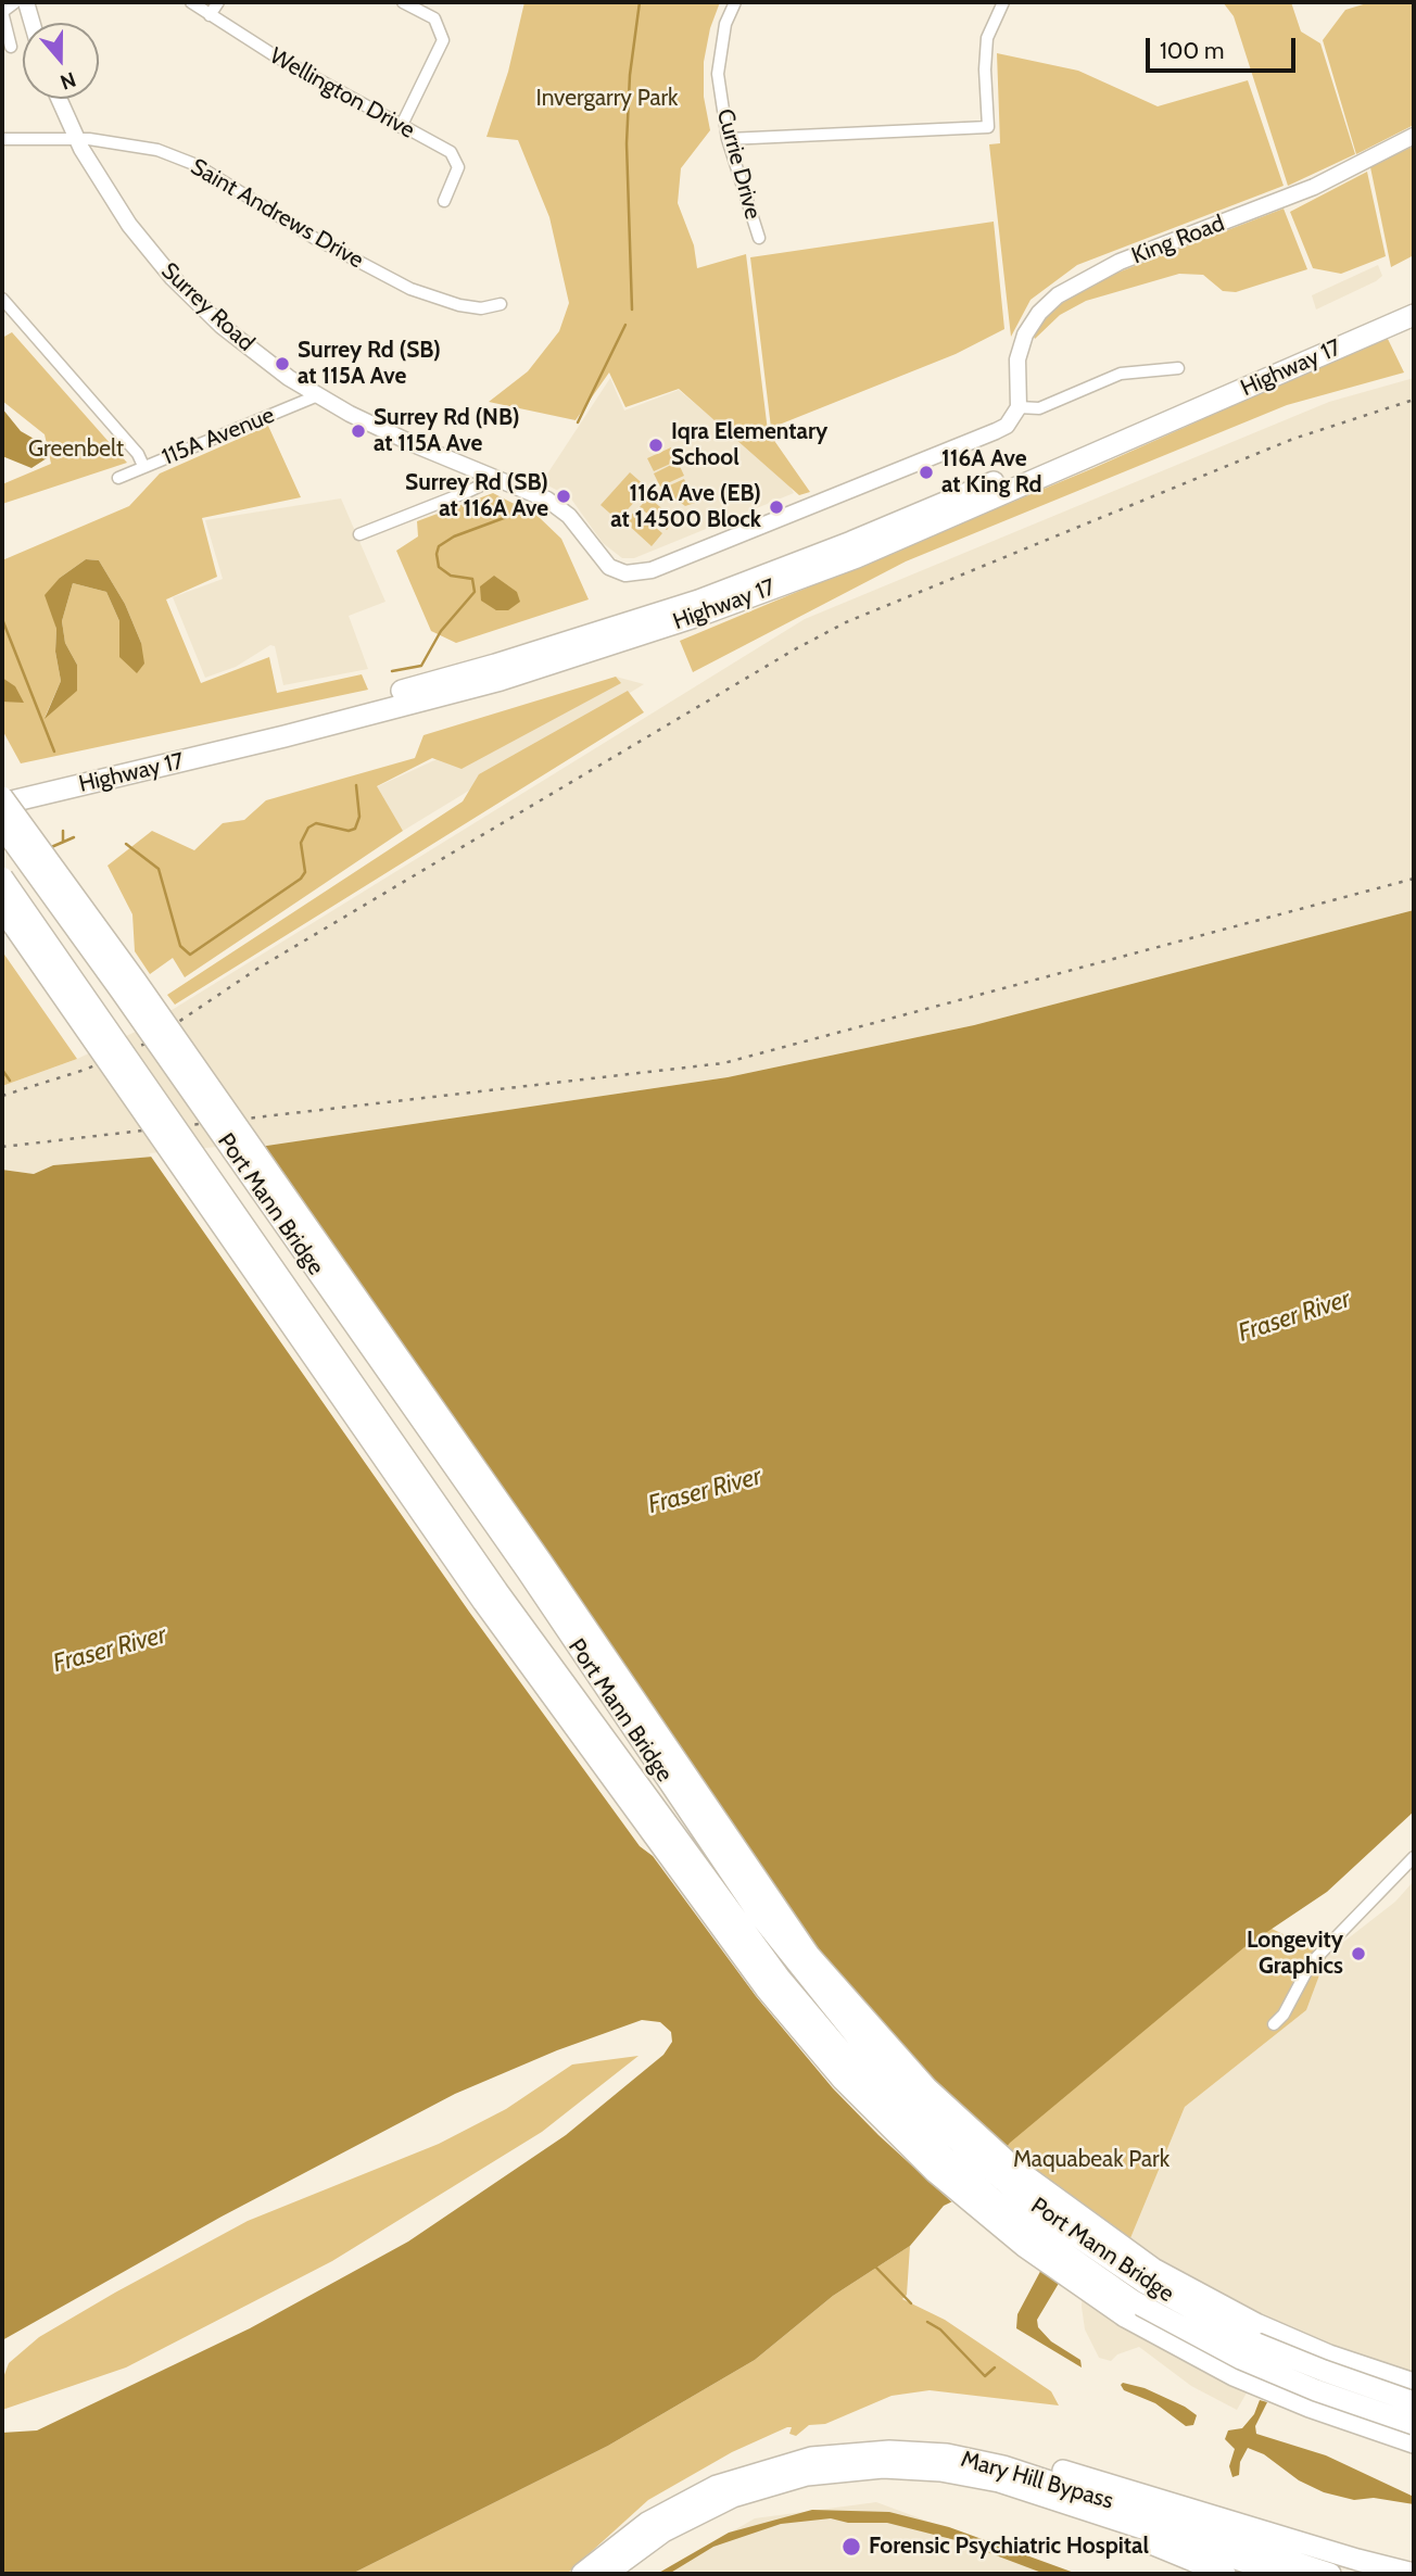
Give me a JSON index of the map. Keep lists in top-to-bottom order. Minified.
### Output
{"streets":{"highway":["Highway 17","Port Mann Bridge","Mary Hill Bypass"],"street":["Wellington Drive","Currie Drive","Saint Andrews Drive","King Road","Surrey Road","115A Avenue"]},"crossings":[["Saint Andrews Drive","Surrey Road"],["King Road","Surrey Road"],["Surrey Road","115A Avenue"]],"water":["Fraser River"],"parks":["Invergarry Park","Greenbelt","Maquabeak Park"],"places":["Surrey Rd (SB) at 115A Ave","Surrey Rd (NB) at 115A Ave","Iqra Elementary School","116A Ave at King Rd","Surrey Rd (SB) at 116A Ave","116A Ave (EB) at 14500 Block","Longevity Graphics","Forensic Psychiatric Hospital"],"scale_bar":"100 m","north":"bottom"}
